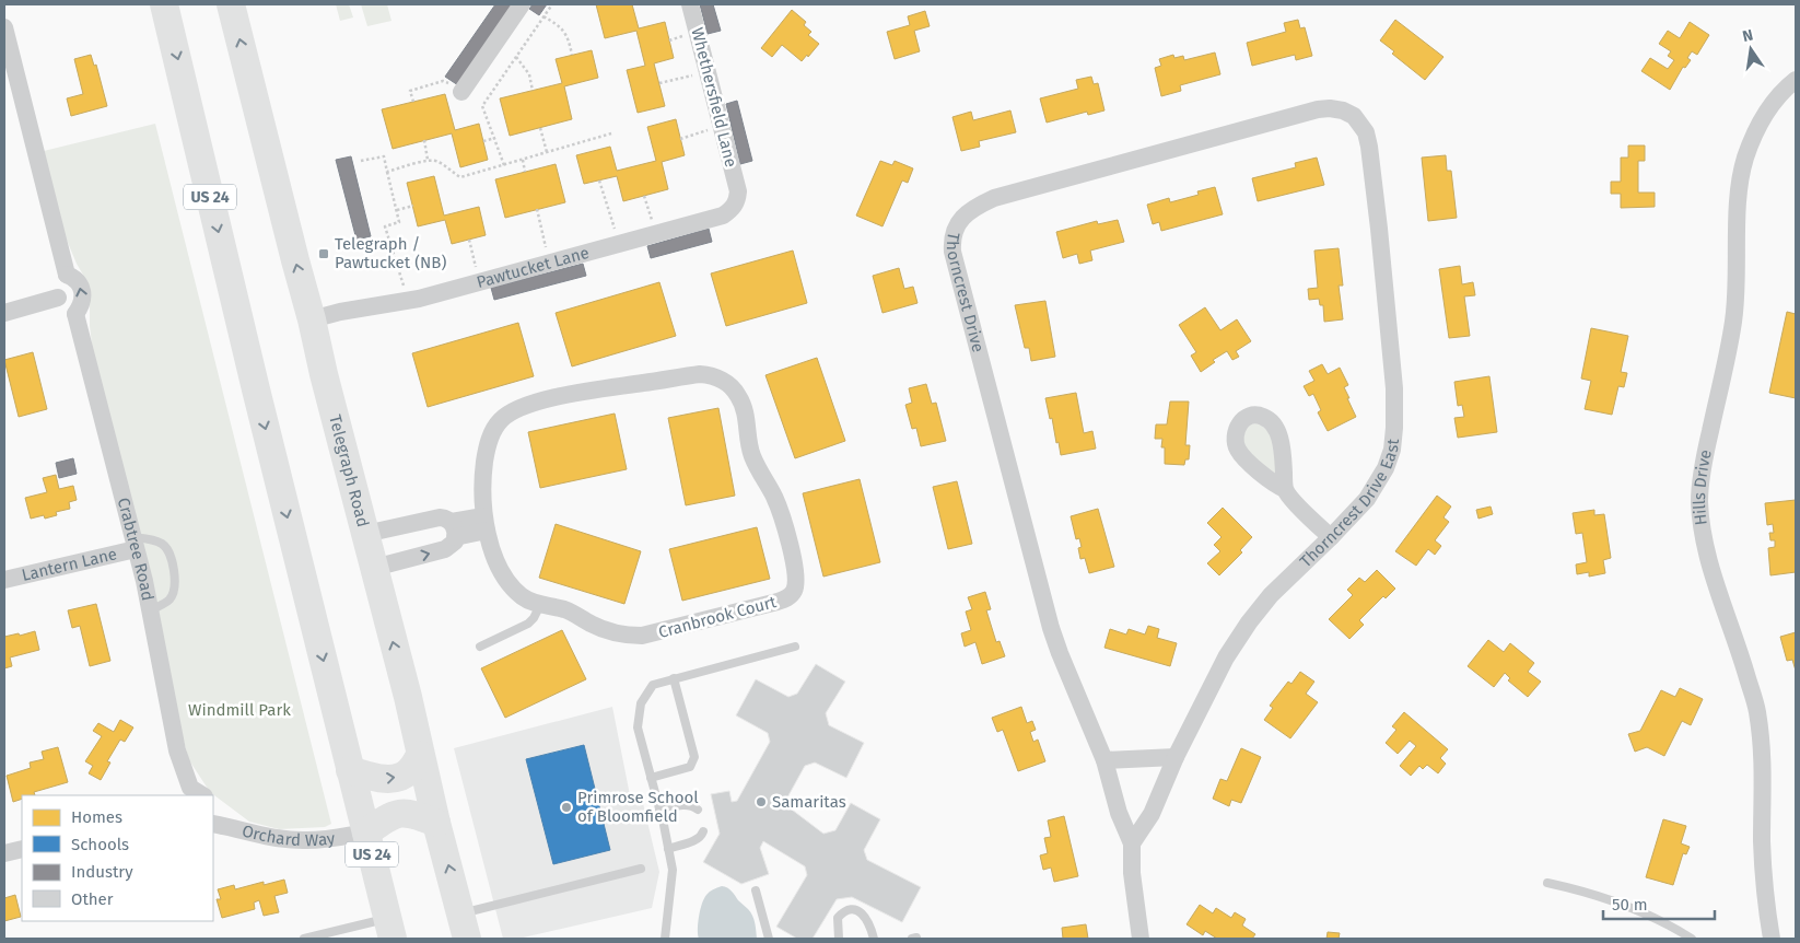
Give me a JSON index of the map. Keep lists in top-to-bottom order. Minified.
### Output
{"streets":{"highway":["US 24","Telegraph Road"],"street":["Whethersfield Lane","Pawtucket Lane","Thorncrest Drive","Hills Drive","Thorncrest Drive East","Crabtree Road","Lantern Lane","Cranbrook Court","Orchard Way"]},"crossings":[["Whethersfield Lane","Pawtucket Lane"],["US 24","Orchard Way"],["Pawtucket Lane","Telegraph Road"],["Thorncrest Drive","Thorncrest Drive East"],["Crabtree Road","Lantern Lane"]],"parks":["Windmill Park"],"places":{"transit":["Telegraph / Pawtucket (NB)"],"other":["Samaritas","Primrose School of Bloomfield"]},"legend":["Homes","Schools","Industry","Other"],"scale_bar":"50 m","north":"top"}
